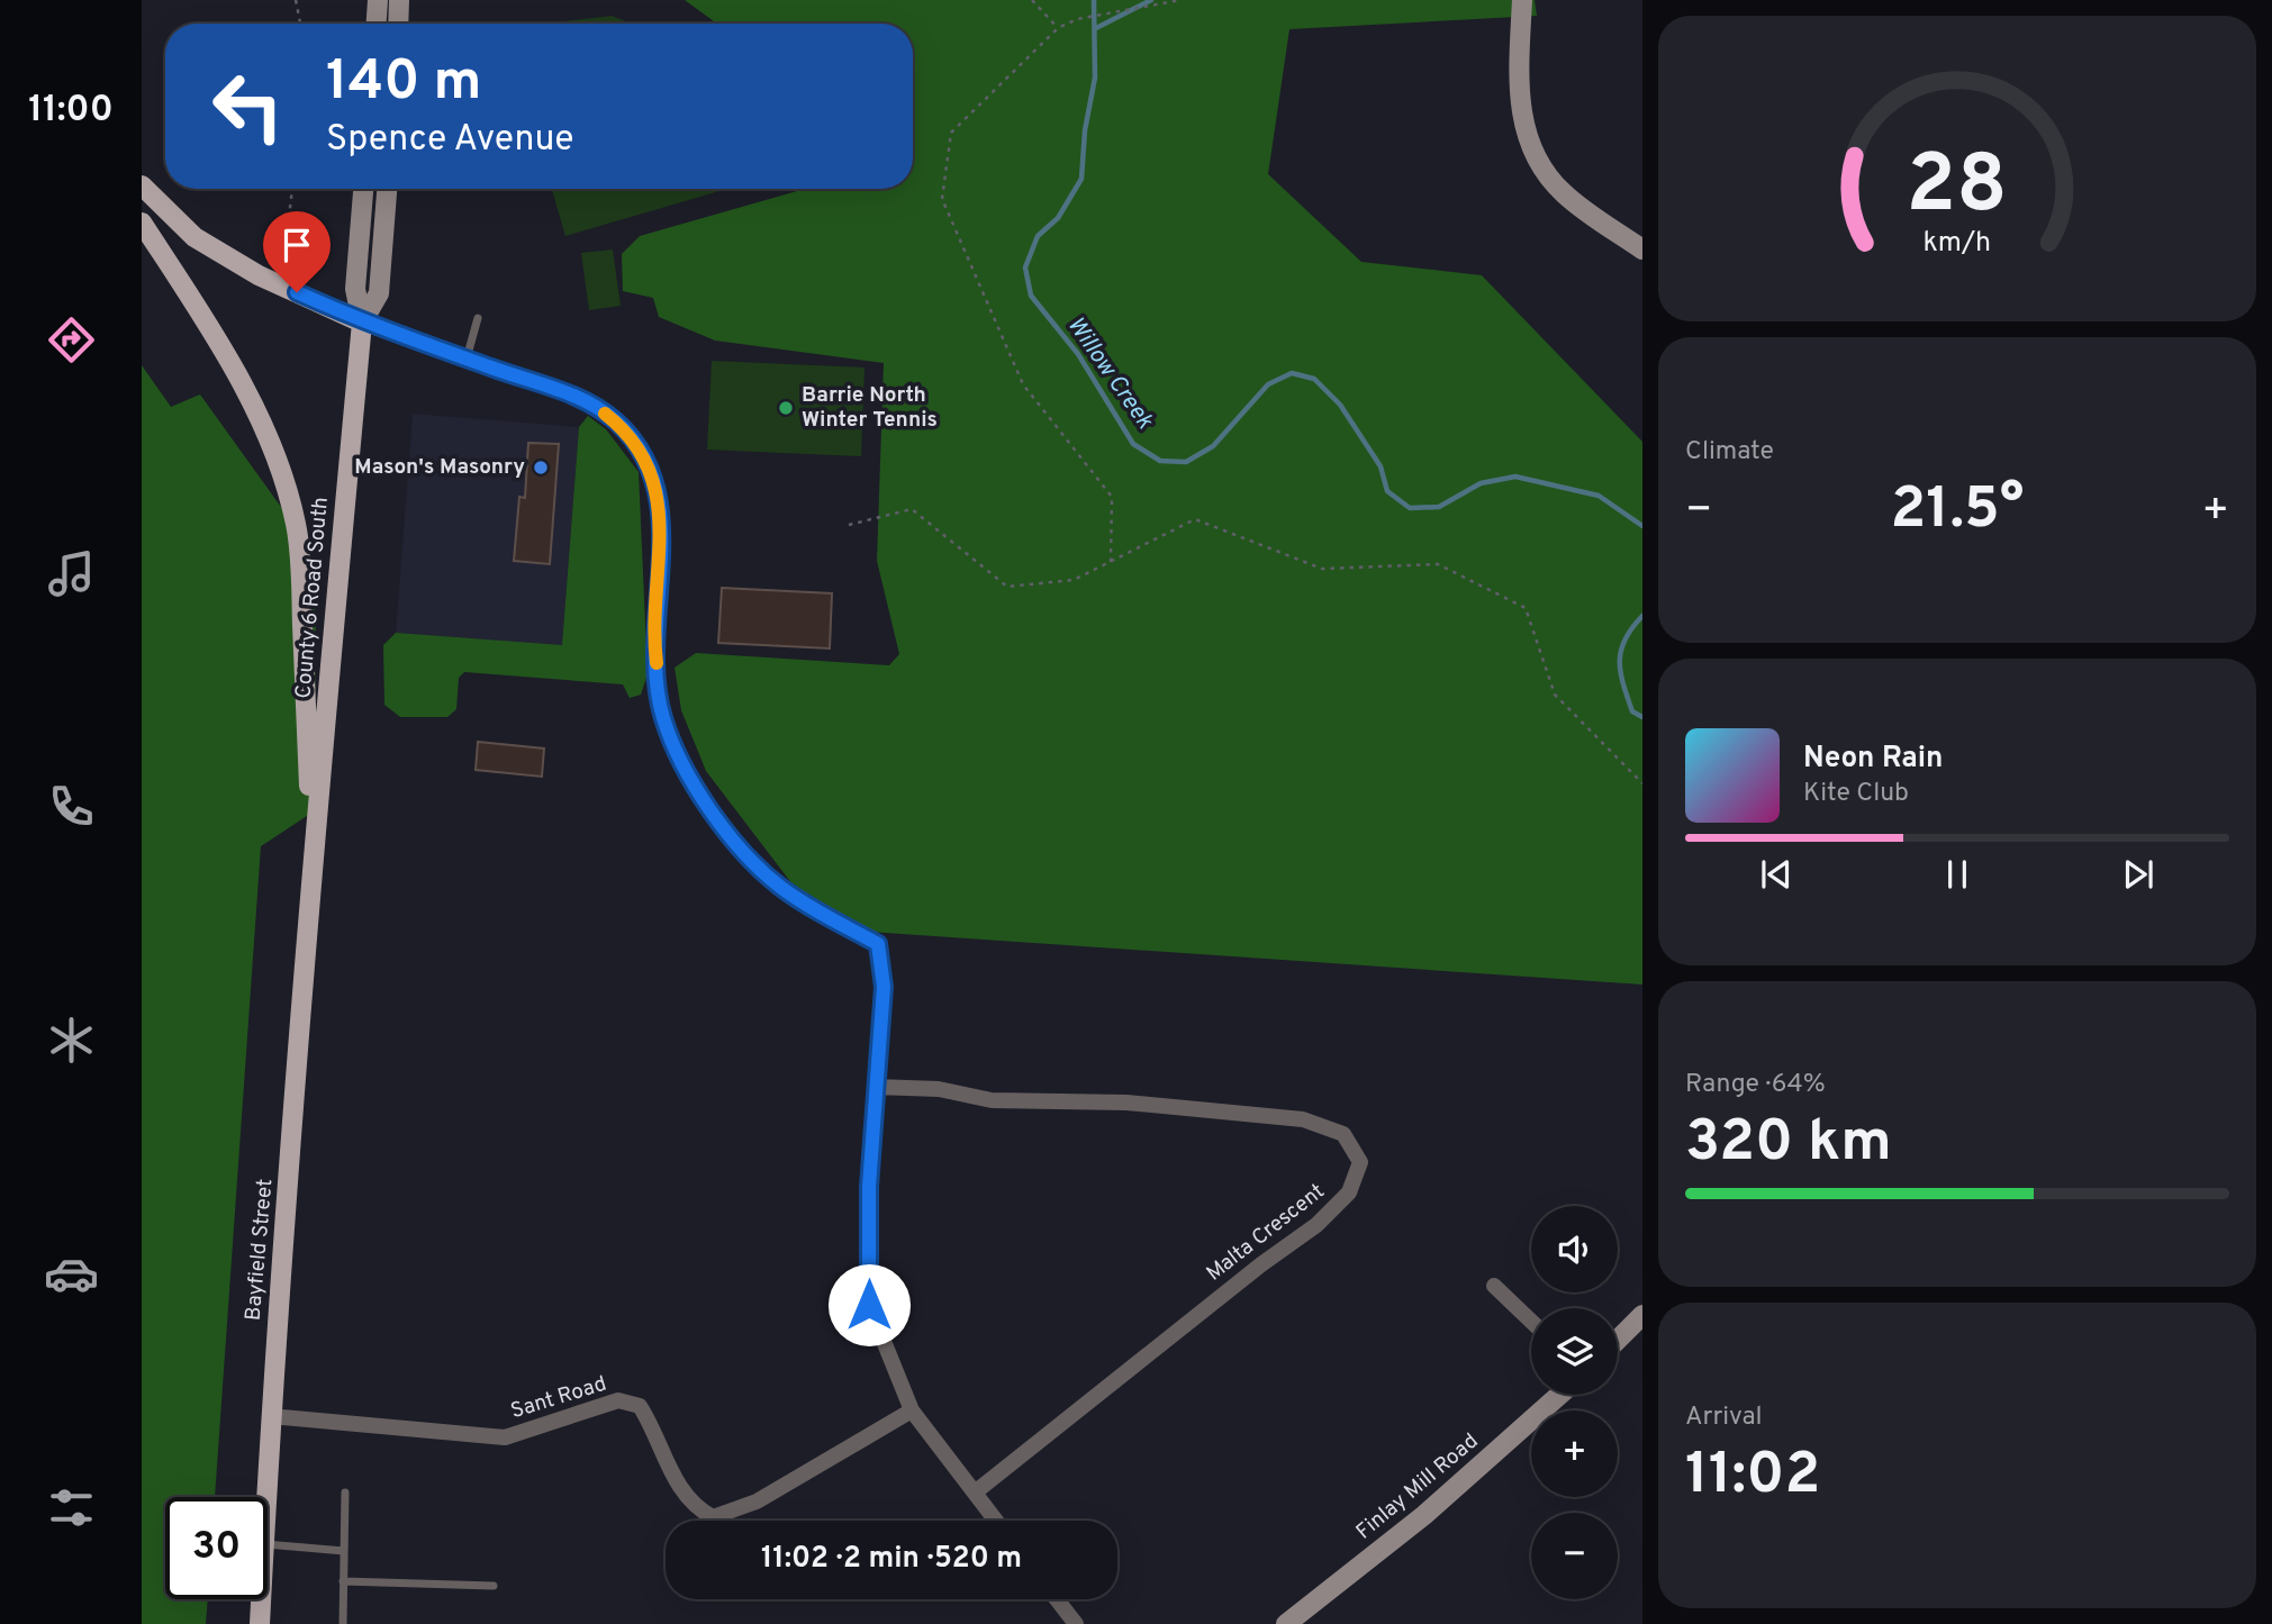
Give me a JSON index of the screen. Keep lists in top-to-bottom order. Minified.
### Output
{"streets":{"main road":["County 6 Road South","Bayfield Street"],"street":["Malta Crescent","Sant Road","Finlay Mill Road"]},"crossings":[["County 6 Road South","Bayfield Street"],["Bayfield Street","Sant Road"]],"water":["Willow Creek"],"places":["Barrie North Winter Tennis","Mason's Masonry"],"page":{"tabs":"11:00","turn":["140 m","Spence Avenue"],"tile":["Climate",["Range · 64%","320 km"],["Arrival","11:02"]],"heat":["−","21.5°","+"],"song":["Neon Rain","Kite Club"],"map_buttons":["+","−"],"limit":"30","trip":"11:02 · 2 min · 520 m","gauge":["28","km/h"]}}
